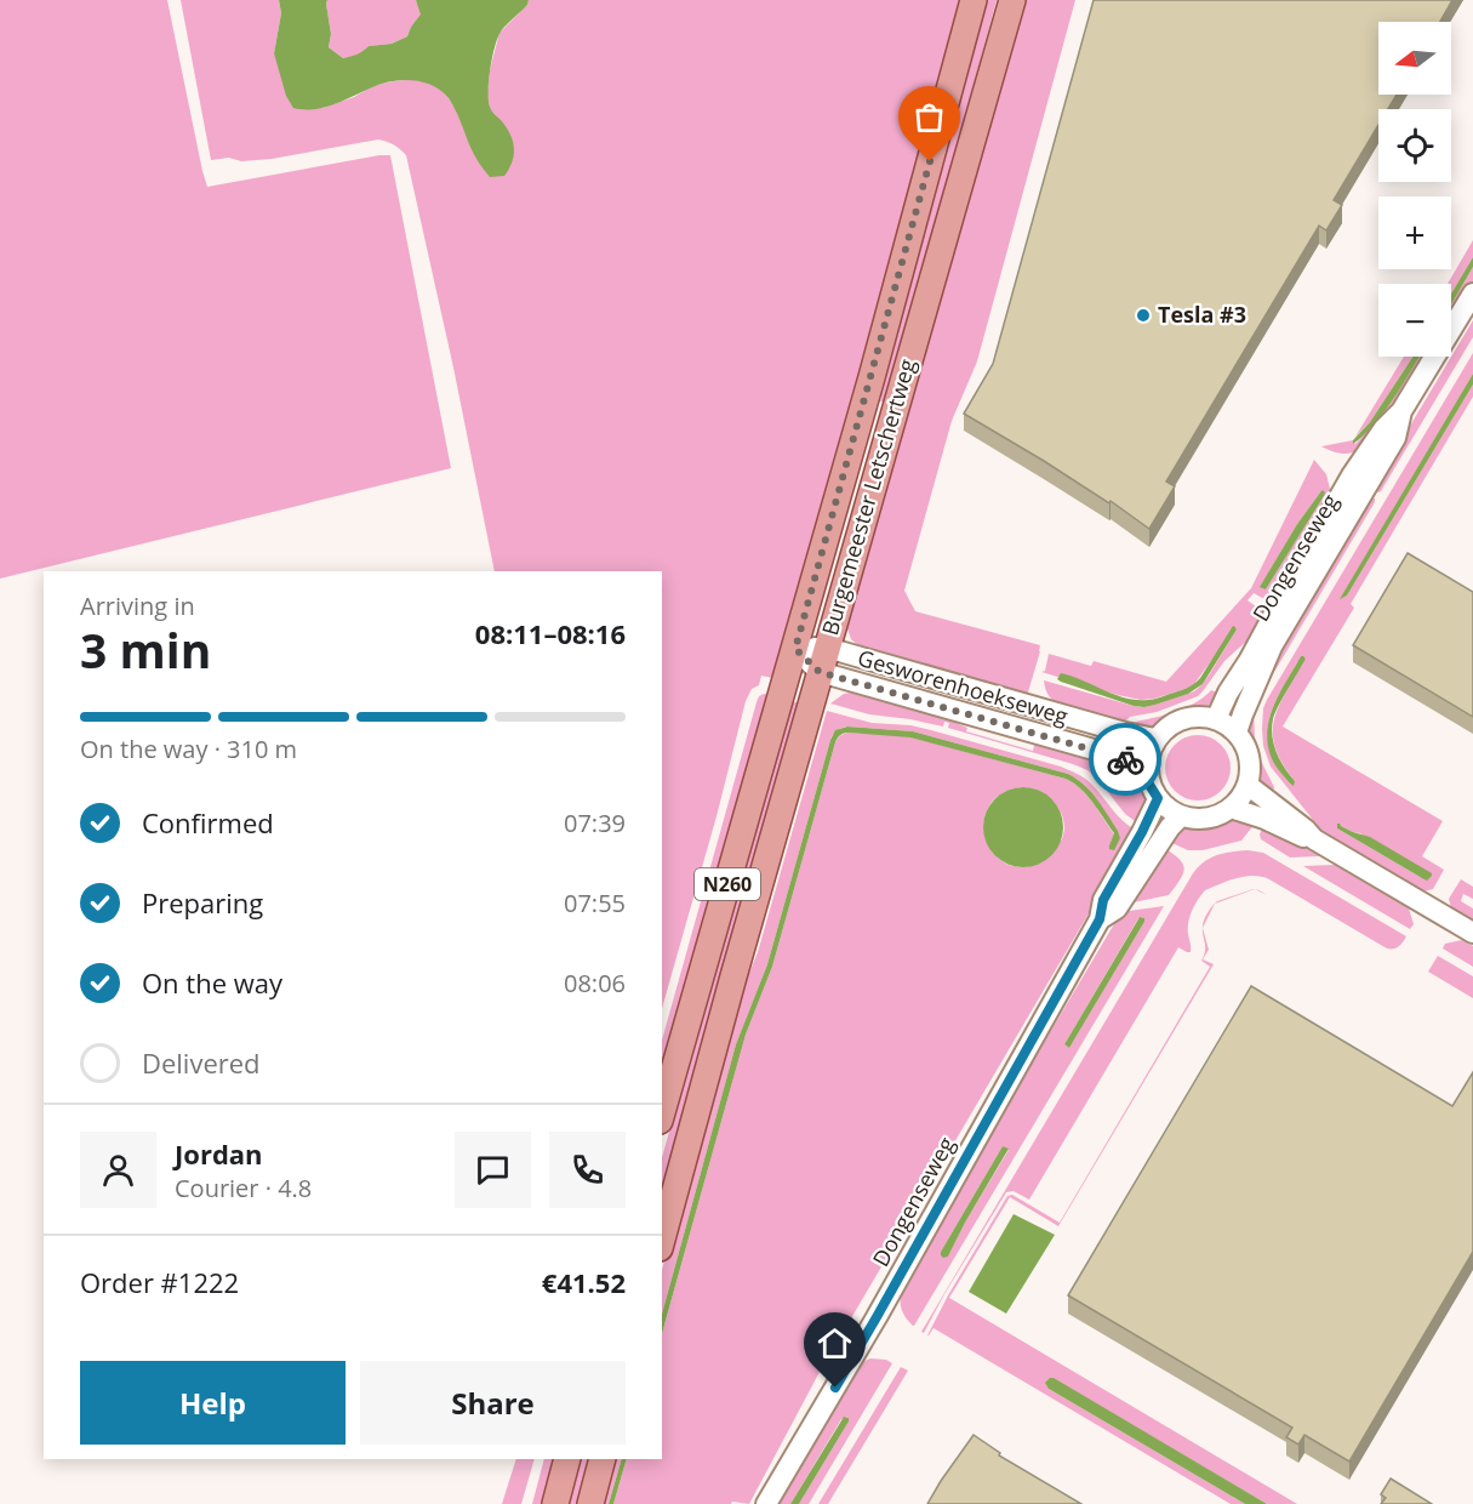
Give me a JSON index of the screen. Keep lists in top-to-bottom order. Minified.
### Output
{"streets":{"main road":["Burgemeester Letschertweg","N260"],"street":["Dongenseweg","Gesworenhoekseweg"]},"crossings":[["Burgemeester Letschertweg","Gesworenhoekseweg"],["Dongenseweg","Gesworenhoekseweg"]],"places":["Tesla #3"],"north":"left","page":{"map_buttons":["+","−"],"heading":["3 min","Arriving in","08:11–08:16"],"panel":["Jordan","Courier · 4.8","Order #1222","€41.52"],"bar":"On the way · 310 m","list":[["Confirmed","07:39"],["Preparing","07:55"],["On the way","08:06"],"Delivered"],"buttons":["Help","Share"]}}
